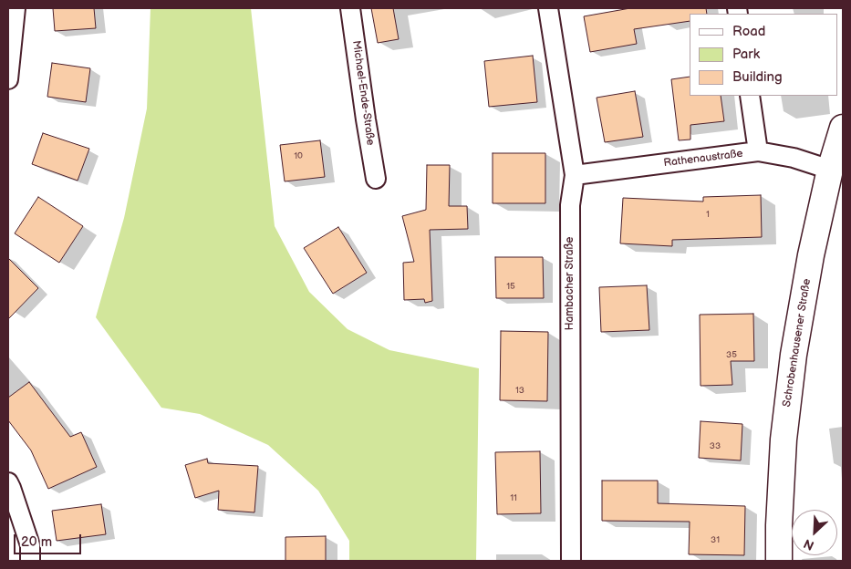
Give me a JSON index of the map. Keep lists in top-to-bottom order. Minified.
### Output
{"streets":{"street":["Michael-Ende-Straße","Rathenaustraße","Hambacher Straße","Schrobenhausener Straße"]},"crossings":[["Rathenaustraße","Hambacher Straße"],["Rathenaustraße","Schrobenhausener Straße"]],"house_numbers":["10","1","15","35","13","33","11","31"],"legend":["Road","Park","Building"],"scale_bar":"20 m","north":"bottom left"}
